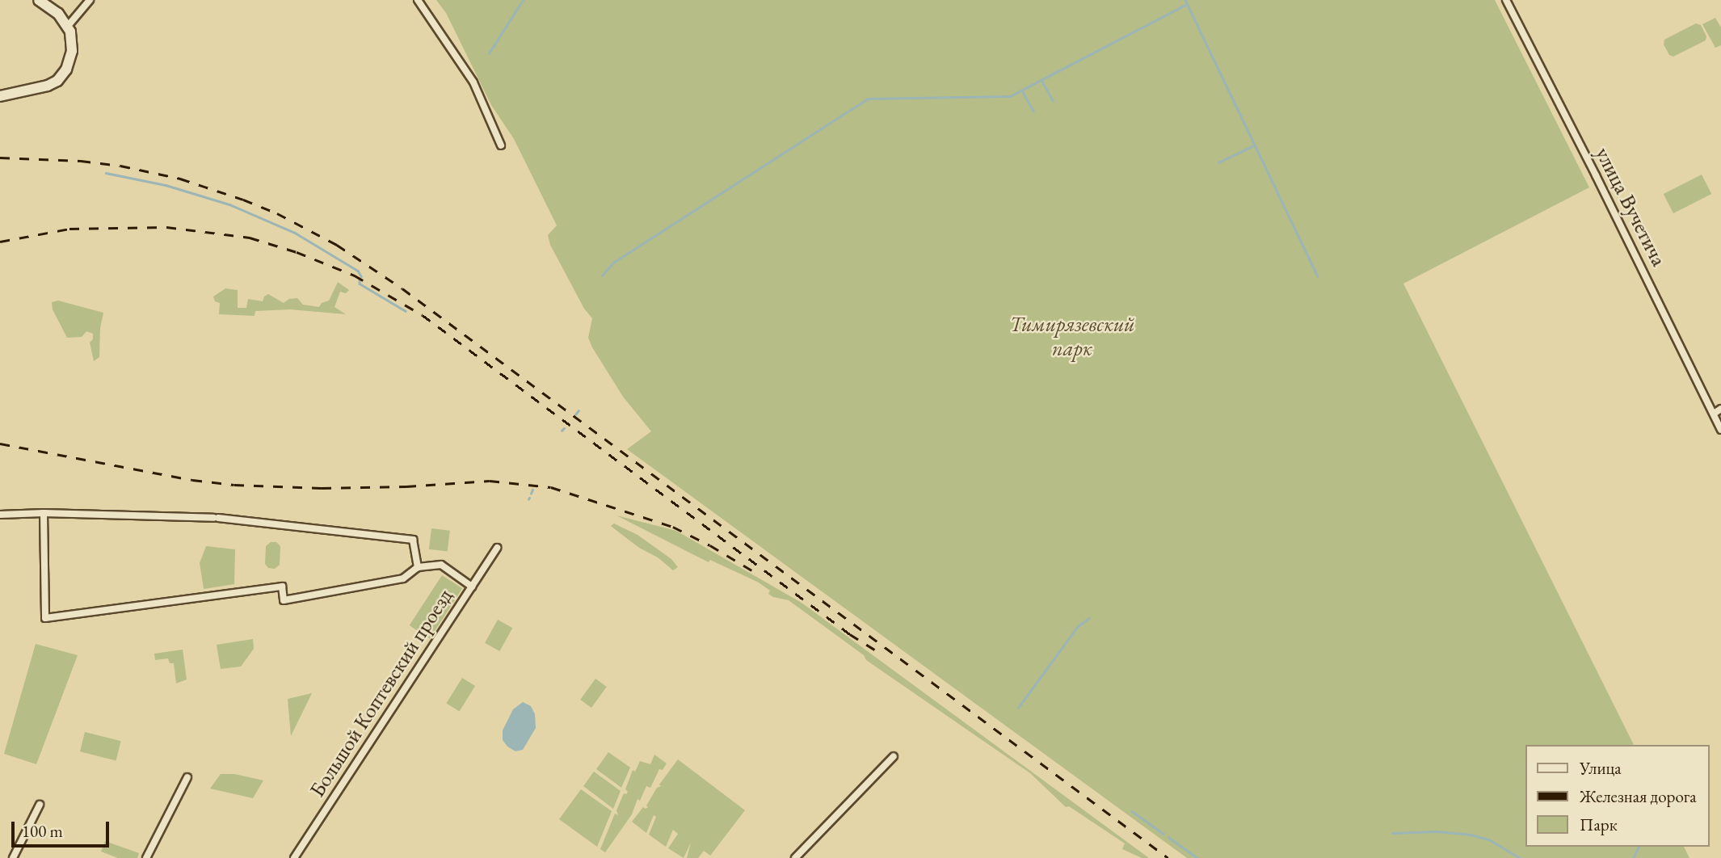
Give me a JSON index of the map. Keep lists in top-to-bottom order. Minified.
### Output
{"streets":{"street":["улица Вучетича","Большой Коптевский проезд"]},"parks":["Тимирязевский парк"],"legend":["Улица","Железная дорога","Парк"],"scale_bar":"100 m"}
